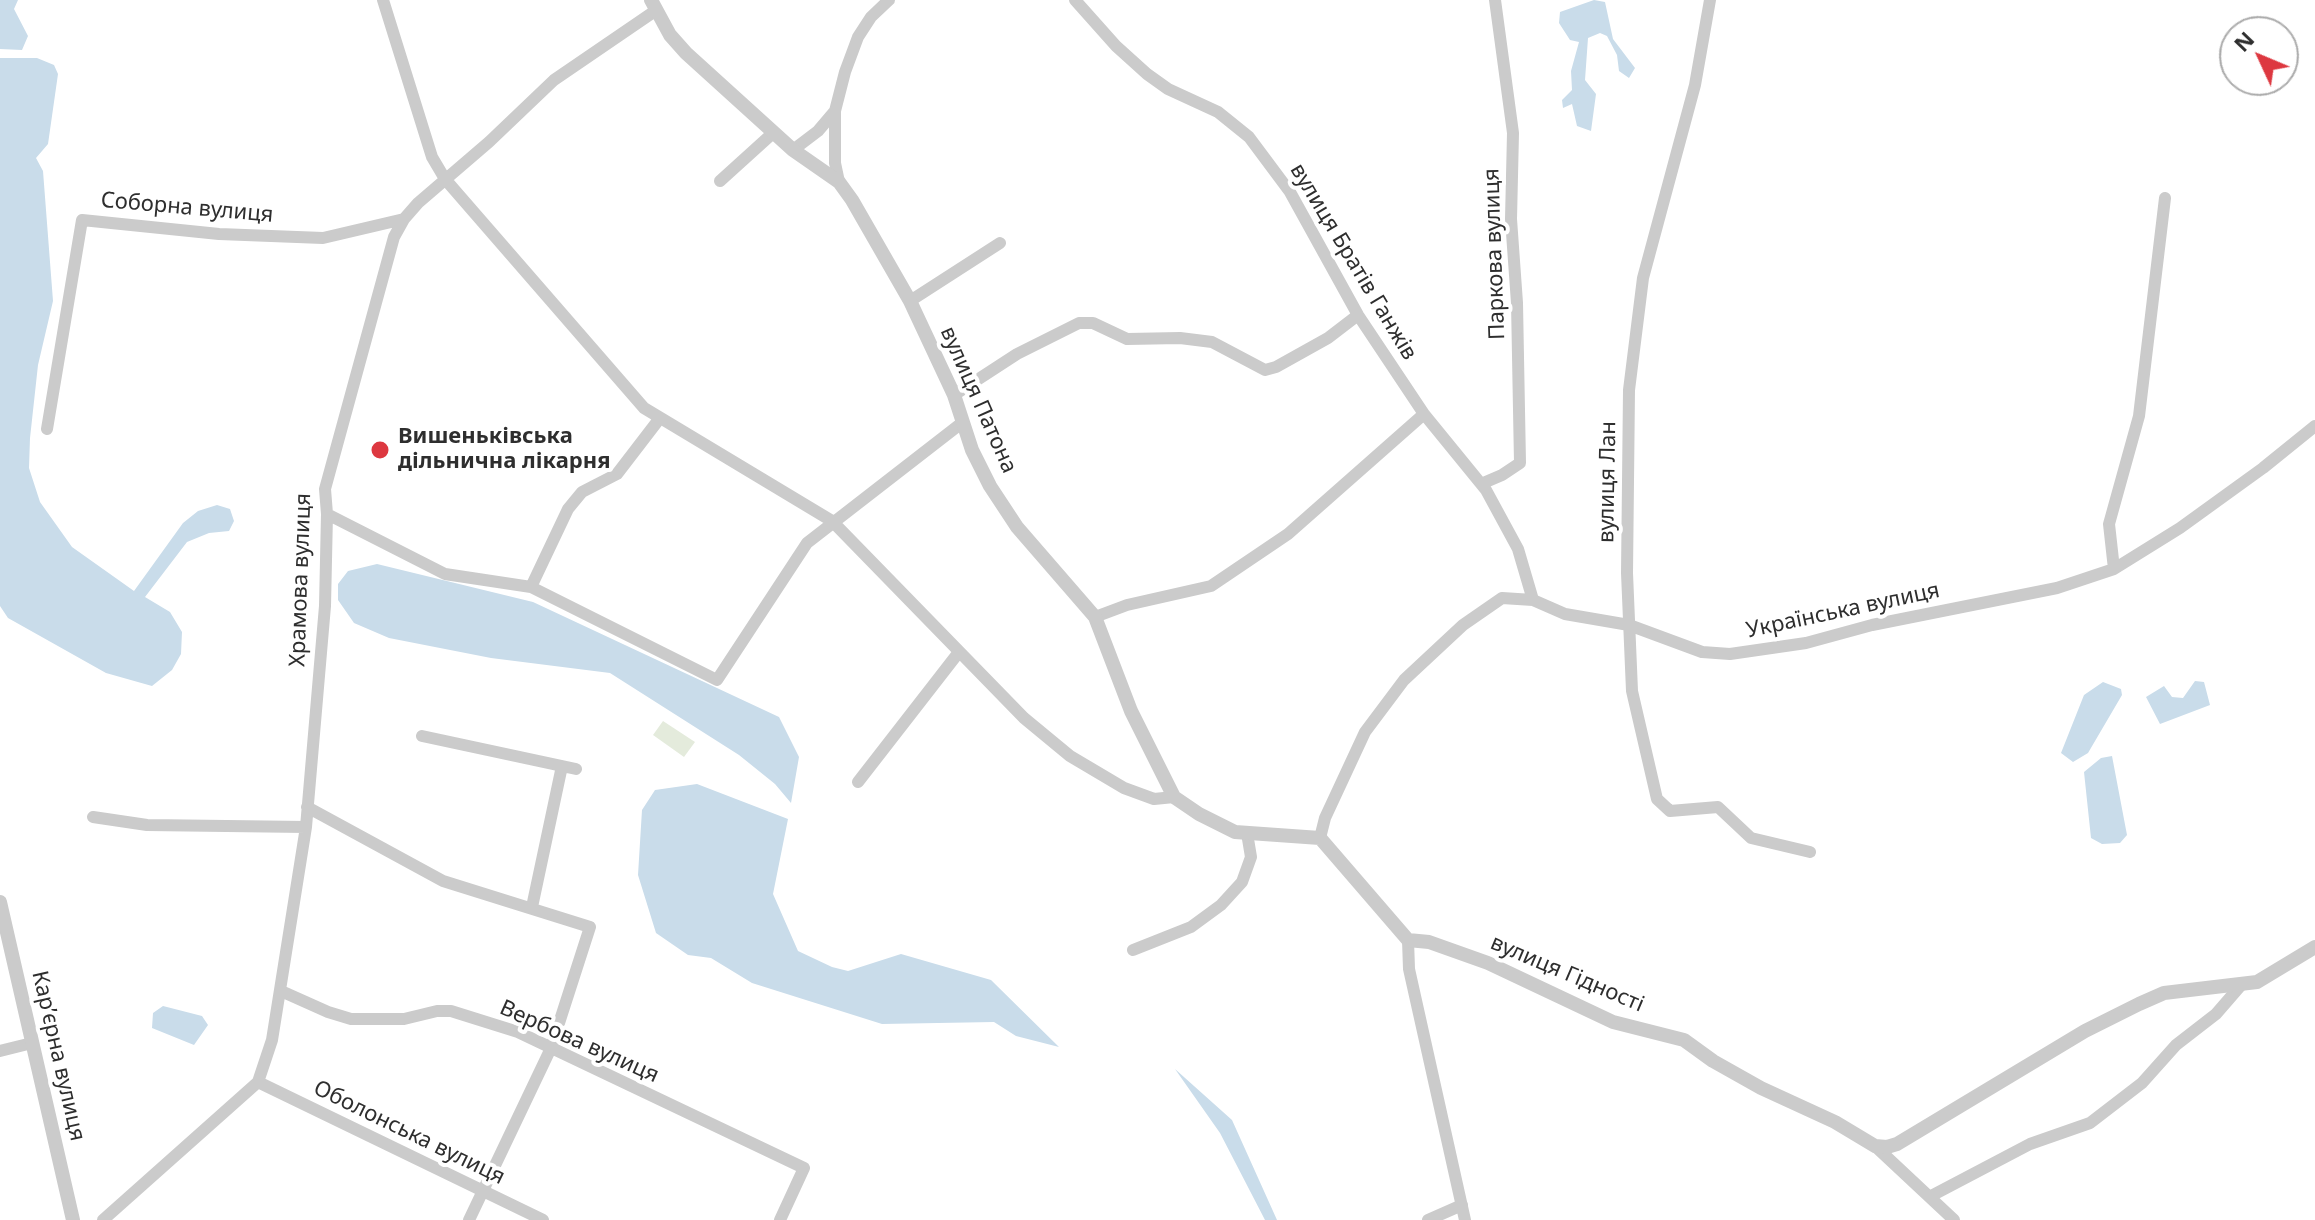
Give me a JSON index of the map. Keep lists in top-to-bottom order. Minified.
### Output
{"streets":{"street":["Соборна вулиця","Паркова вулиця","вулиця Братів Ганжів","вулиця Патона","вулиця Лан","Храмова вулиця","Українська вулиця","вулиця Гідності","Вербова вулиця","Карʼєрна вулиця","Оболонська вулиця"]},"crossings":[["Соборна вулиця","Храмова вулиця"],["Паркова вулиця","вулиця Братів Ганжів"],["вулиця Братів Ганжів","Українська вулиця"],["вулиця Патона","Храмова вулиця"],["вулиця Лан","Українська вулиця"],["Храмова вулиця","Вербова вулиця"],["Храмова вулиця","Оболонська вулиця"]],"places":["Вишеньківська дільнична лікарня"],"north":"top left"}
